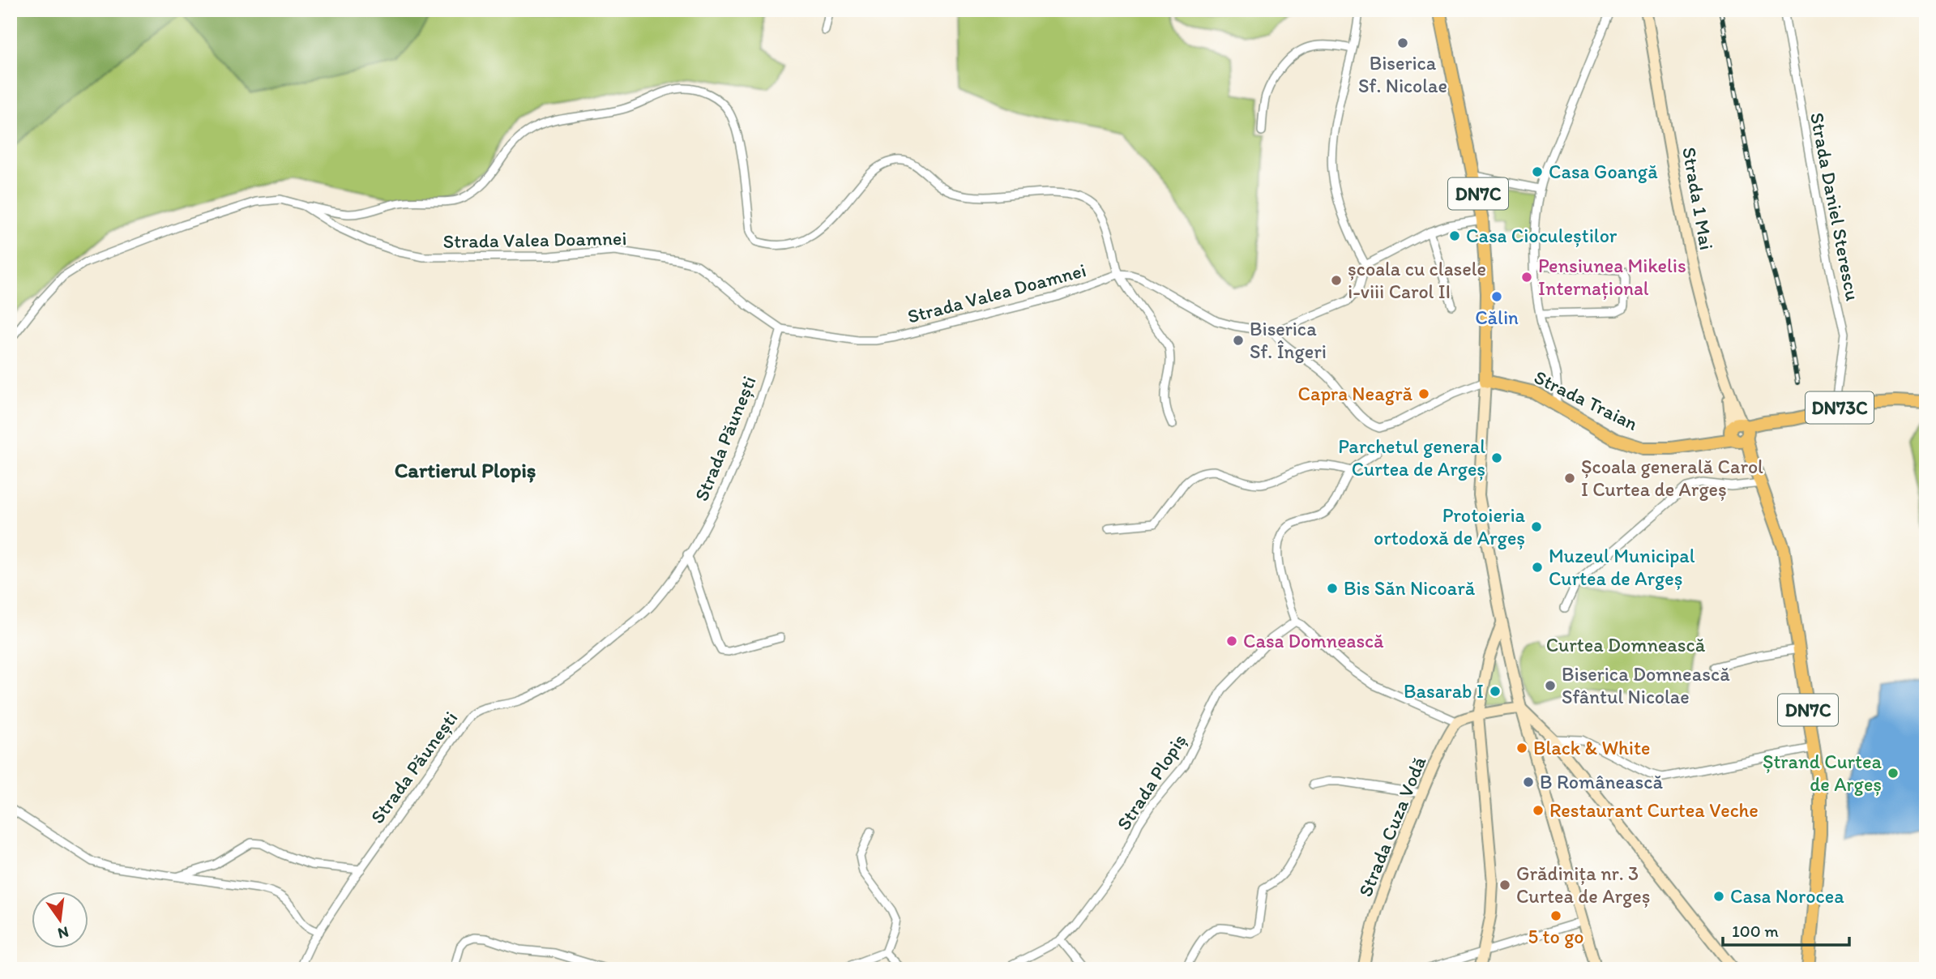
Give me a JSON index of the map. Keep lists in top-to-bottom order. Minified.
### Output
{"streets":{"main road":["DN7C","Strada 1 Mai","Strada Traian","DN73C","Strada Cuza Vodă"],"street":["Strada Daniel Sterescu","Strada Valea Doamnei","Strada Păunești","Strada Plopiș"]},"crossings":[["DN7C","Strada 1 Mai"],["DN7C","Strada Traian"],["Strada 1 Mai","Strada Traian"],["Strada Daniel Sterescu","Strada Traian"],["Strada Valea Doamnei","Strada Păunești"]],"districts":["Cartierul Plopiș"],"parks":["Curtea Domnească"],"places":["Biserica Sf. Nicolae","Casa Goangă","Casa Cioculeștilor","Pensiunea Mikelis Internațional","școala cu clasele i-viii Carol II","Călin","Biserica Sf. Îngeri","Capra Neagră","Parchetul general Curtea de Argeș","Școala generală Carol I Curtea de Argeș","Protoieria ortodoxă de Argeș","Muzeul Municipal Curtea de Argeș","Bis Săn Nicoară","Casa Domnească","Biserica Domnească Sfântul Nicolae","Basarab I","Black & White","Ștrand Curtea de Argeș","B Românească","Restaurant Curtea Veche","Grădinița nr. 3 Curtea de Argeș","Casa Norocea","5 to go"],"scale_bar":"100 m","north":"bottom"}
